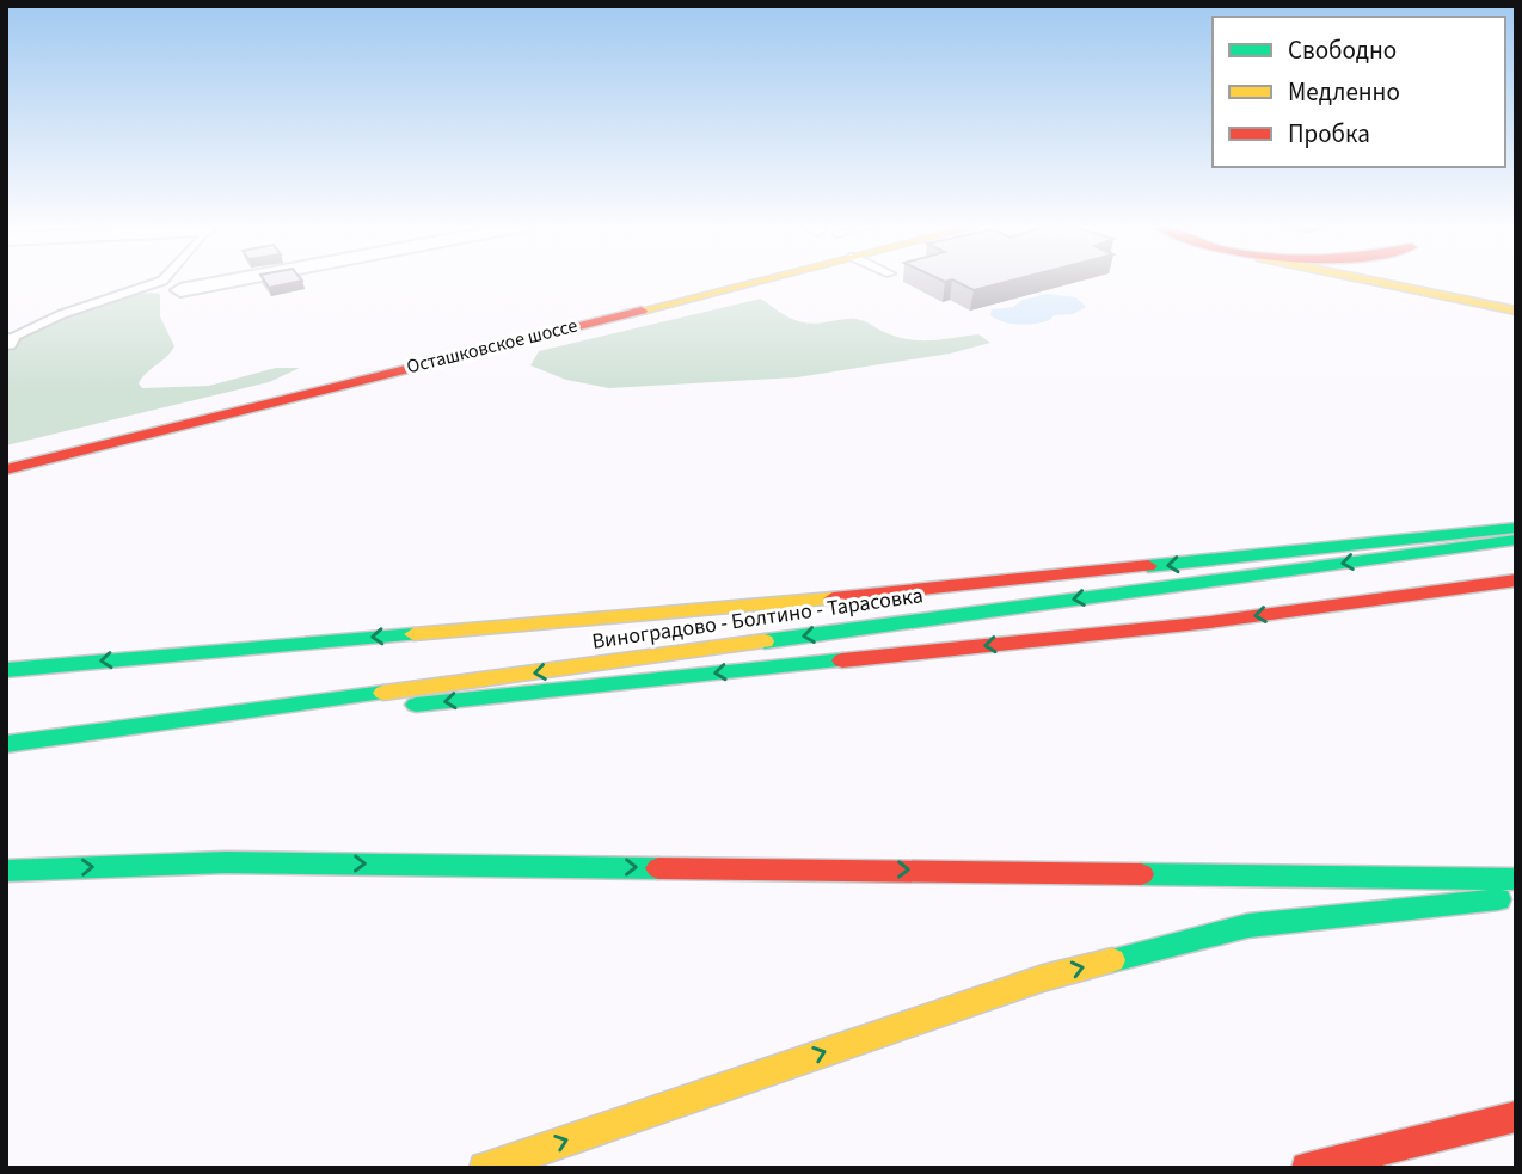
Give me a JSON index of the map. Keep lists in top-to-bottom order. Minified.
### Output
{"streets":{"main road":["Осташковское шоссе","Виноградово - Болтино - Тарасовка"]},"legend":["Свободно","Медленно","Пробка"]}
